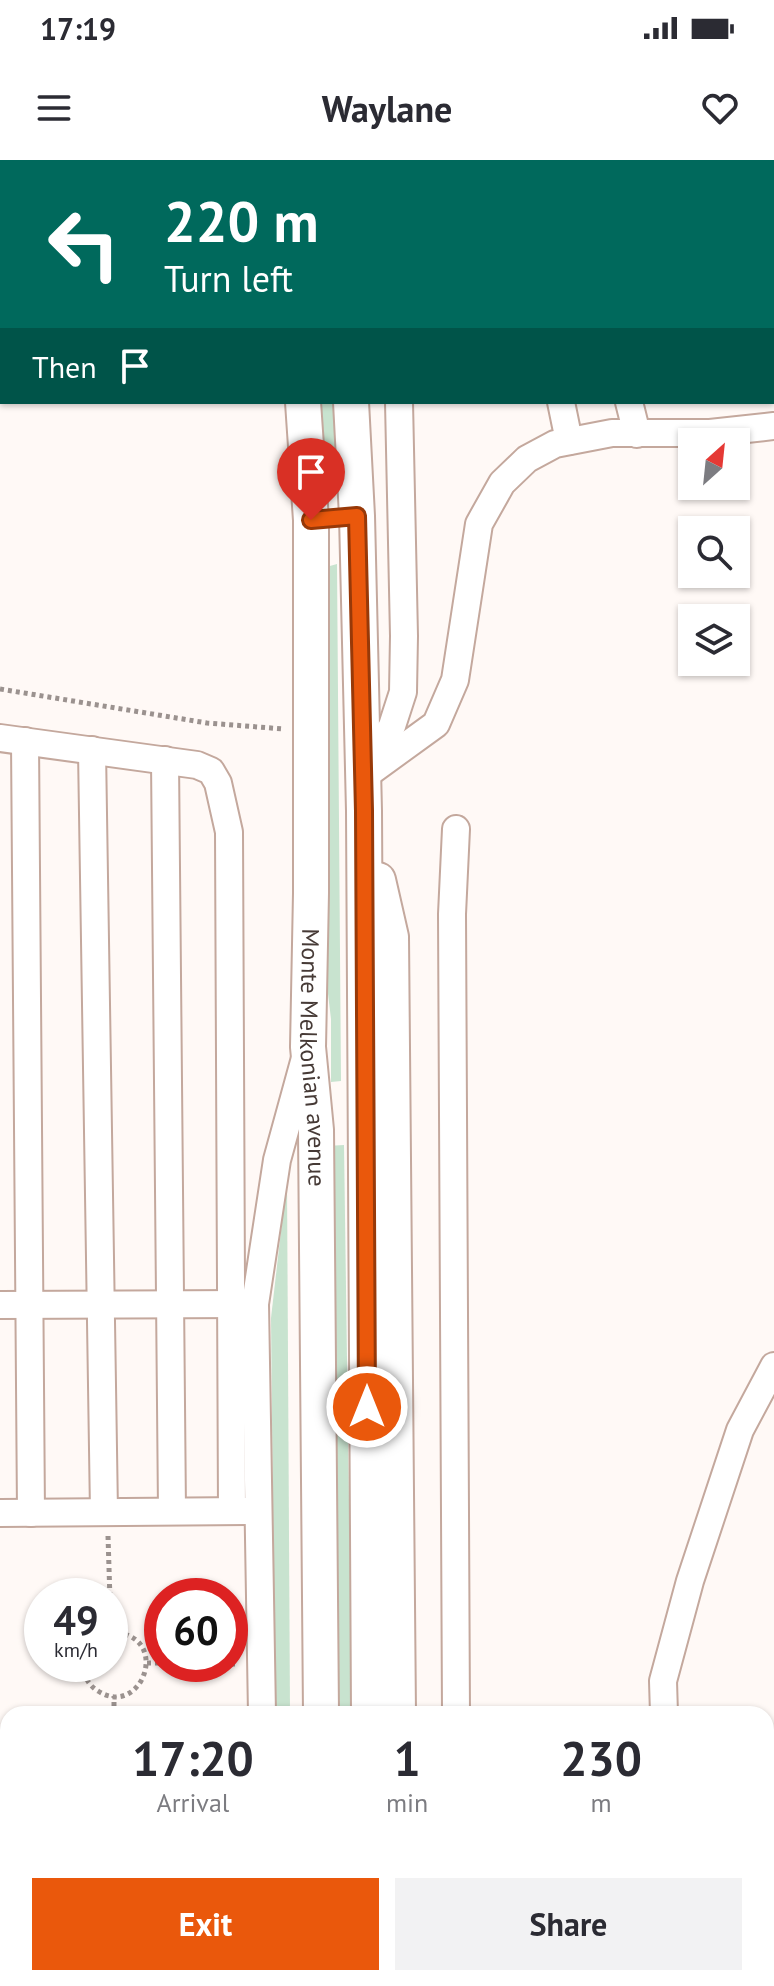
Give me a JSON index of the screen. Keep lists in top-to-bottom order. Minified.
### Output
{"streets":{"main road":["Monte Melkonian avenue"]},"north":"top right","page":{"status":"17:19","header":"Waylane","turn":["220 m","Turn left"],"then":"Then","speed":"49 km/h","limit":"60","eta":["17:20","Arrival","1","min","230","m"],"buttons":["Exit","Share"]}}
